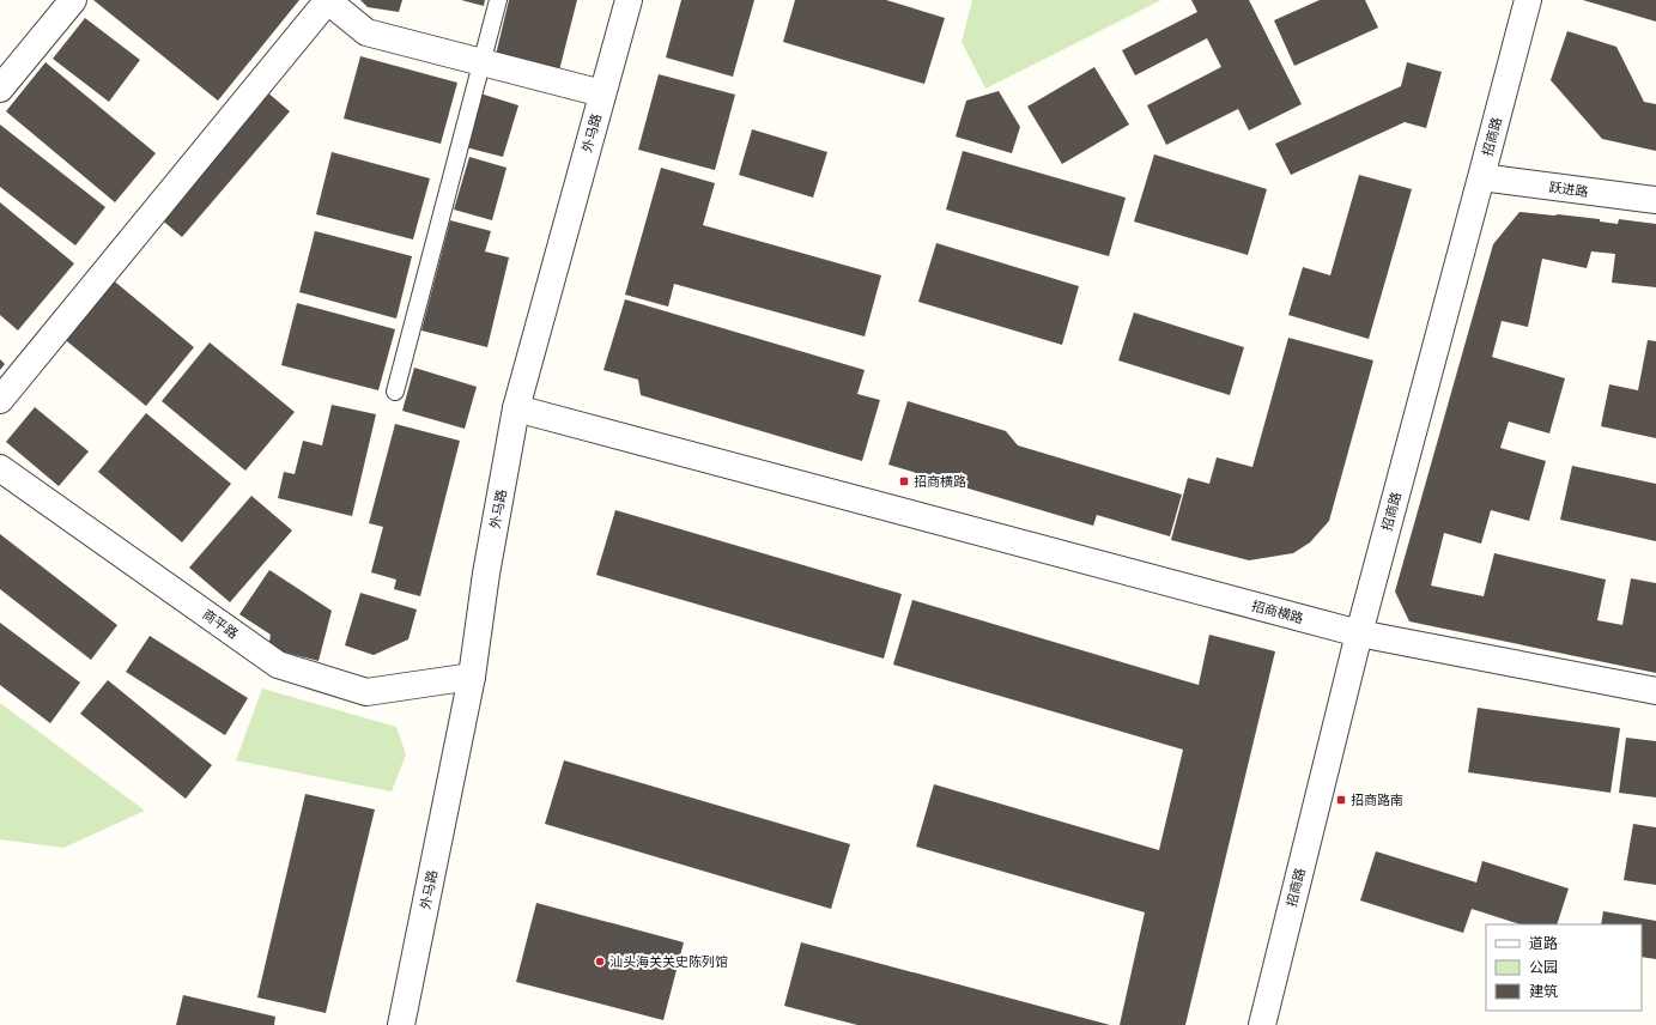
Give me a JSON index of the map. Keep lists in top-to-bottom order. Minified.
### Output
{"streets":{"street":["外马路","招商路","跃进路","招商横路","商平路"]},"crossings":[["外马路","招商横路"],["外马路","商平路"],["招商路","跃进路"],["招商路","招商横路"]],"places":{"transit":["招商横路","招商路南"],"other":["汕头海关关史陈列馆"]},"legend":["道路","公园","建筑"]}
